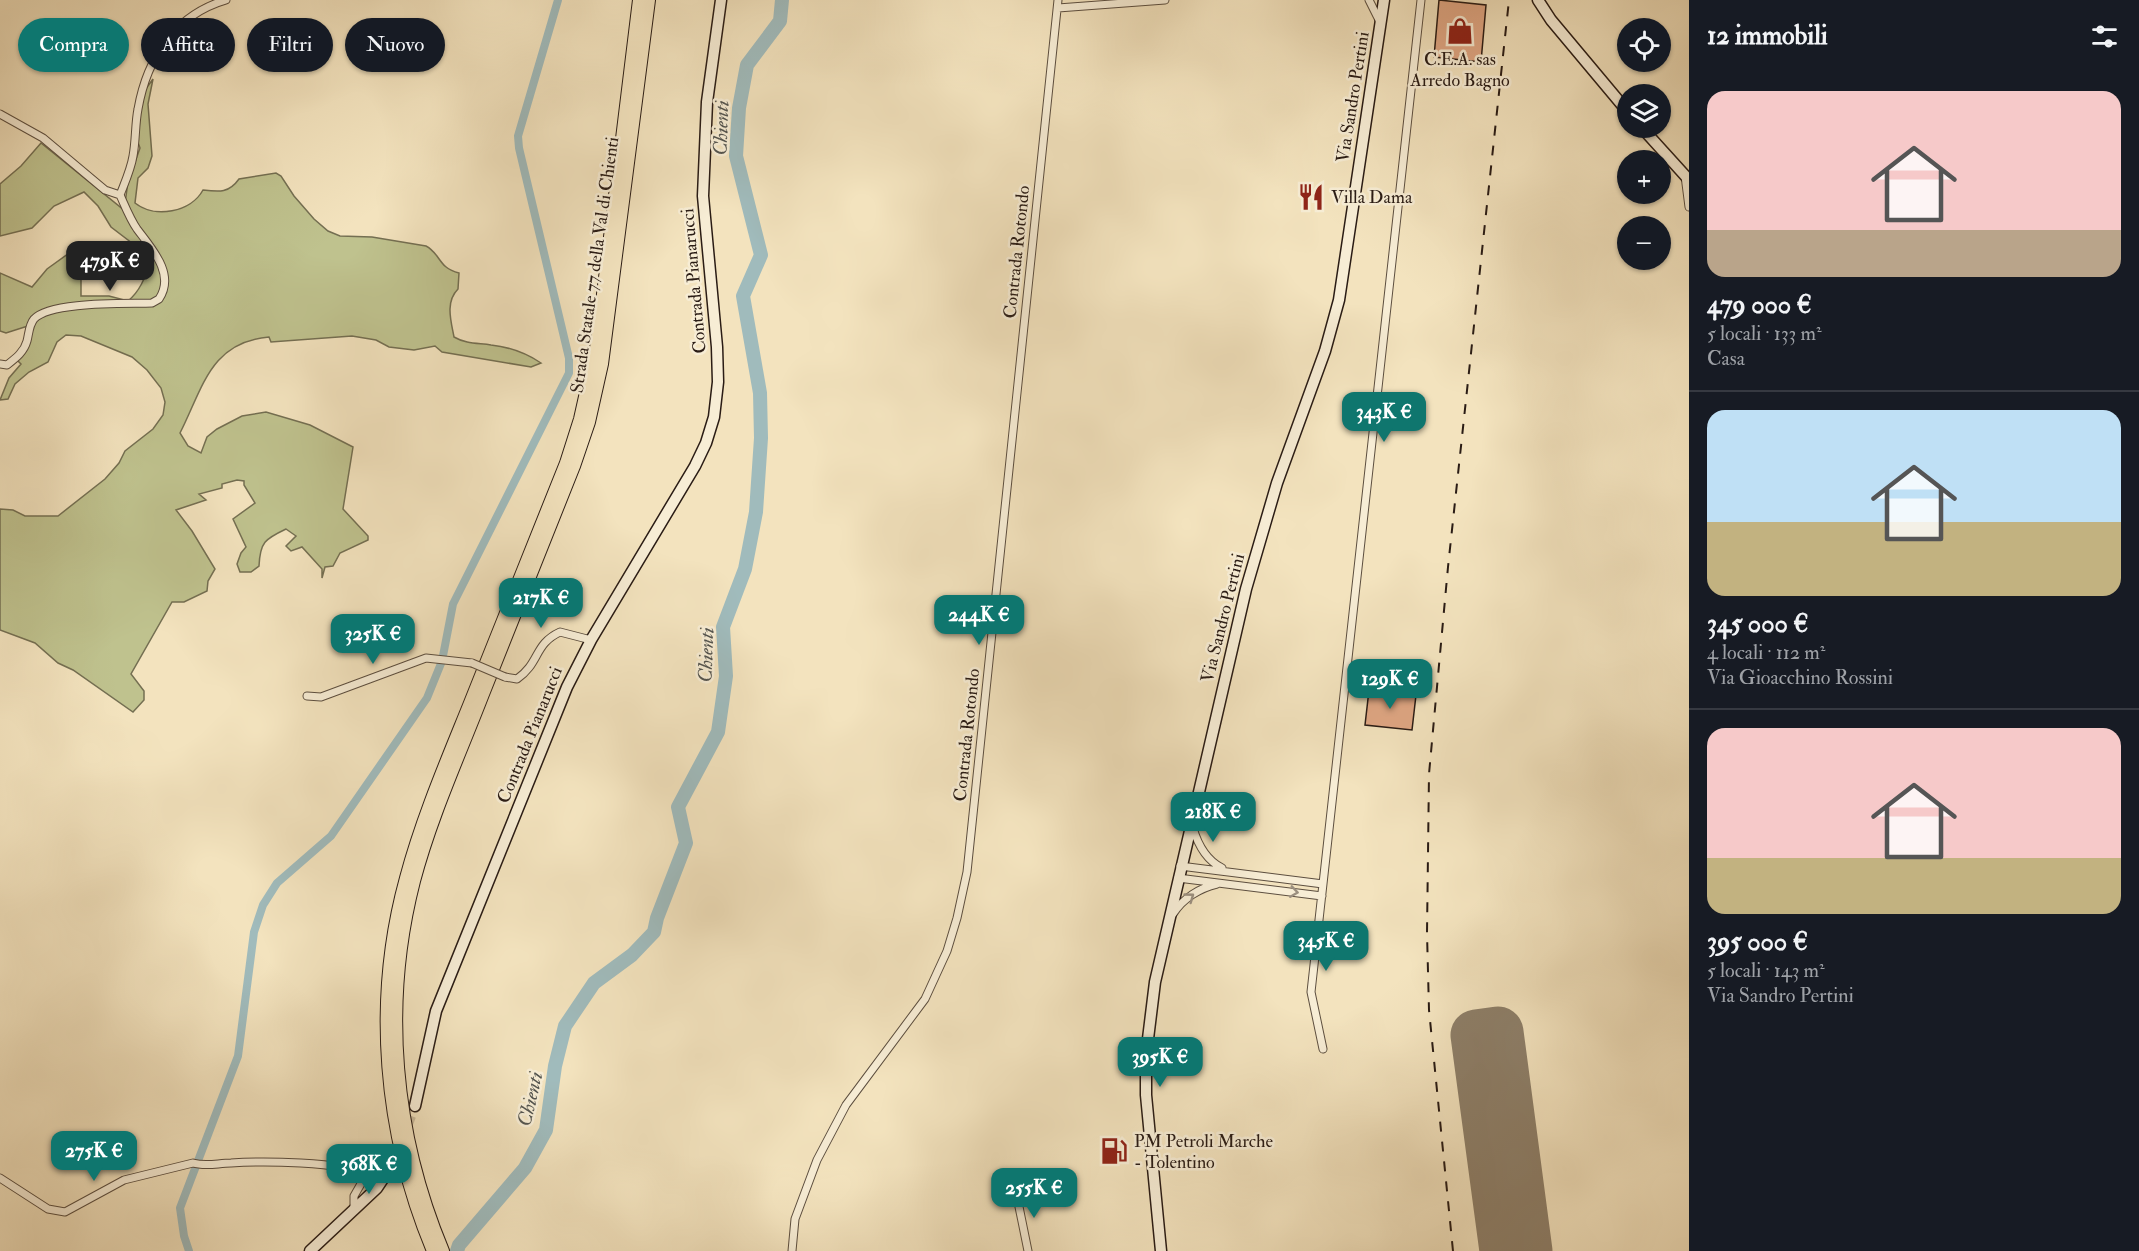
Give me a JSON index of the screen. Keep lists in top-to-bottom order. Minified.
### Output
{"streets":{"highway":["Strada Statale 77 della Val di Chienti"],"main road":["Via Sandro Pertini","Contrada Pianarucci"],"street":["Contrada Rotondo"]},"water":["Chienti"],"places":{"shop":["C.E.A. sas Arredo Bagno"],"restaurant":["Villa Dama"],"fuel station":["PM Petroli Marche - Tolentino"]},"page":{"heading":"12 immobili","map_buttons":["+","−"],"chip":["Compra","Affitta","Filtri","Nuovo"],"list":[{"name":"479 000 €","note":"5 locali · 133 m² · Casa"},{"name":"345 000 €","note":"4 locali · 112 m² · Via Gioacchino Rossini"},{"name":"395 000 €","note":"5 locali · 143 m² · Via Sandro Pertini"}],"price":["479K €","343K €","217K €","244K €","325K €","129K €","218K €","345K €","395K €","275K €","368K €","255K €"]}}
